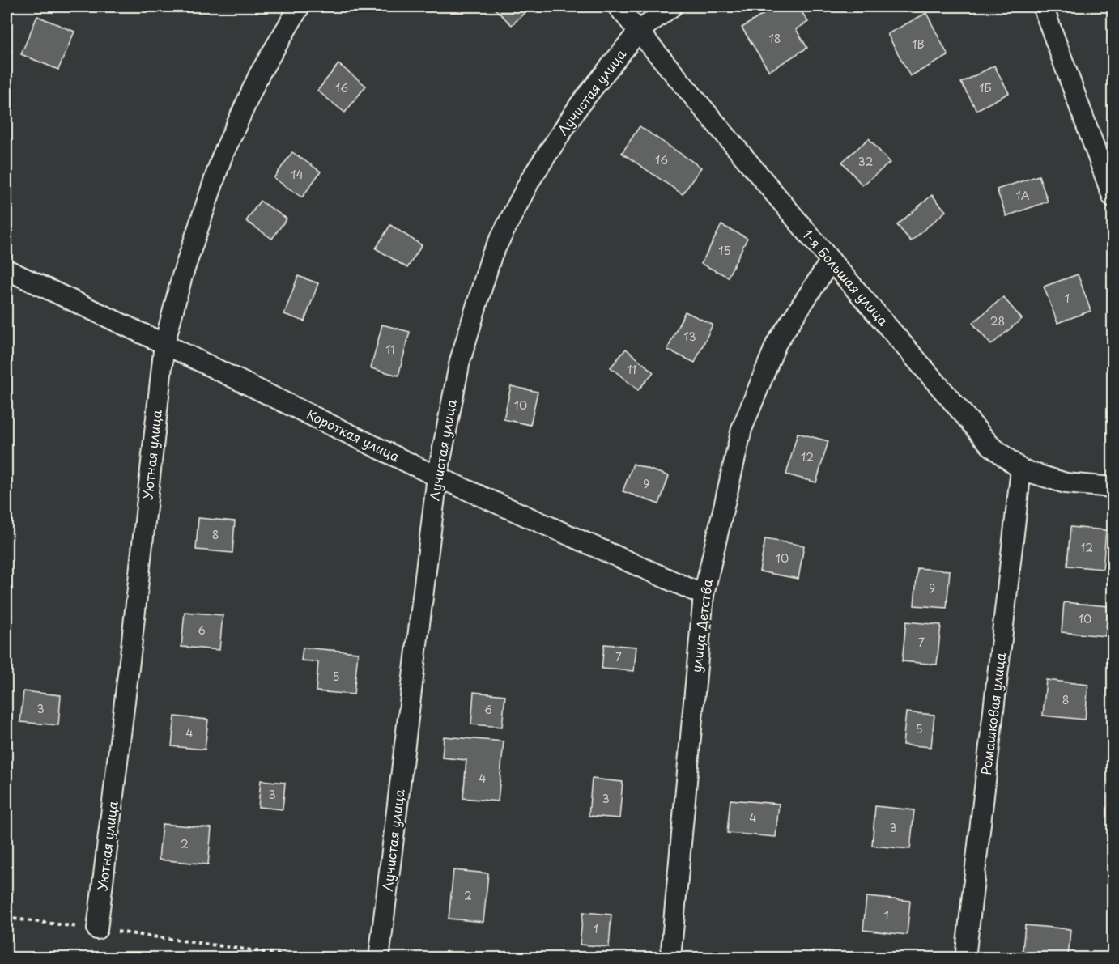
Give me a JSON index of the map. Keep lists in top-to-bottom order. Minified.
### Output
{"streets":{"street":["Лучистая улица","1-я Большая улица","Короткая улица","Уютная улица","улица Детства","Ромашковая улица"]},"crossings":[["Лучистая улица","1-я Большая улица"],["Лучистая улица","Короткая улица"],["1-я Большая улица","улица Детства"],["1-я Большая улица","Ромашковая улица"],["Короткая улица","Уютная улица"],["Короткая улица","улица Детства"]],"house_numbers":["18","1В","16","1Б","16","32","14","1А","15","1","28","13","11","11","10","12","9","8","12","10","9","10","6","7","7","5","8","3","6","5","4","4","3","3","4","3","2","2","1","1"]}
